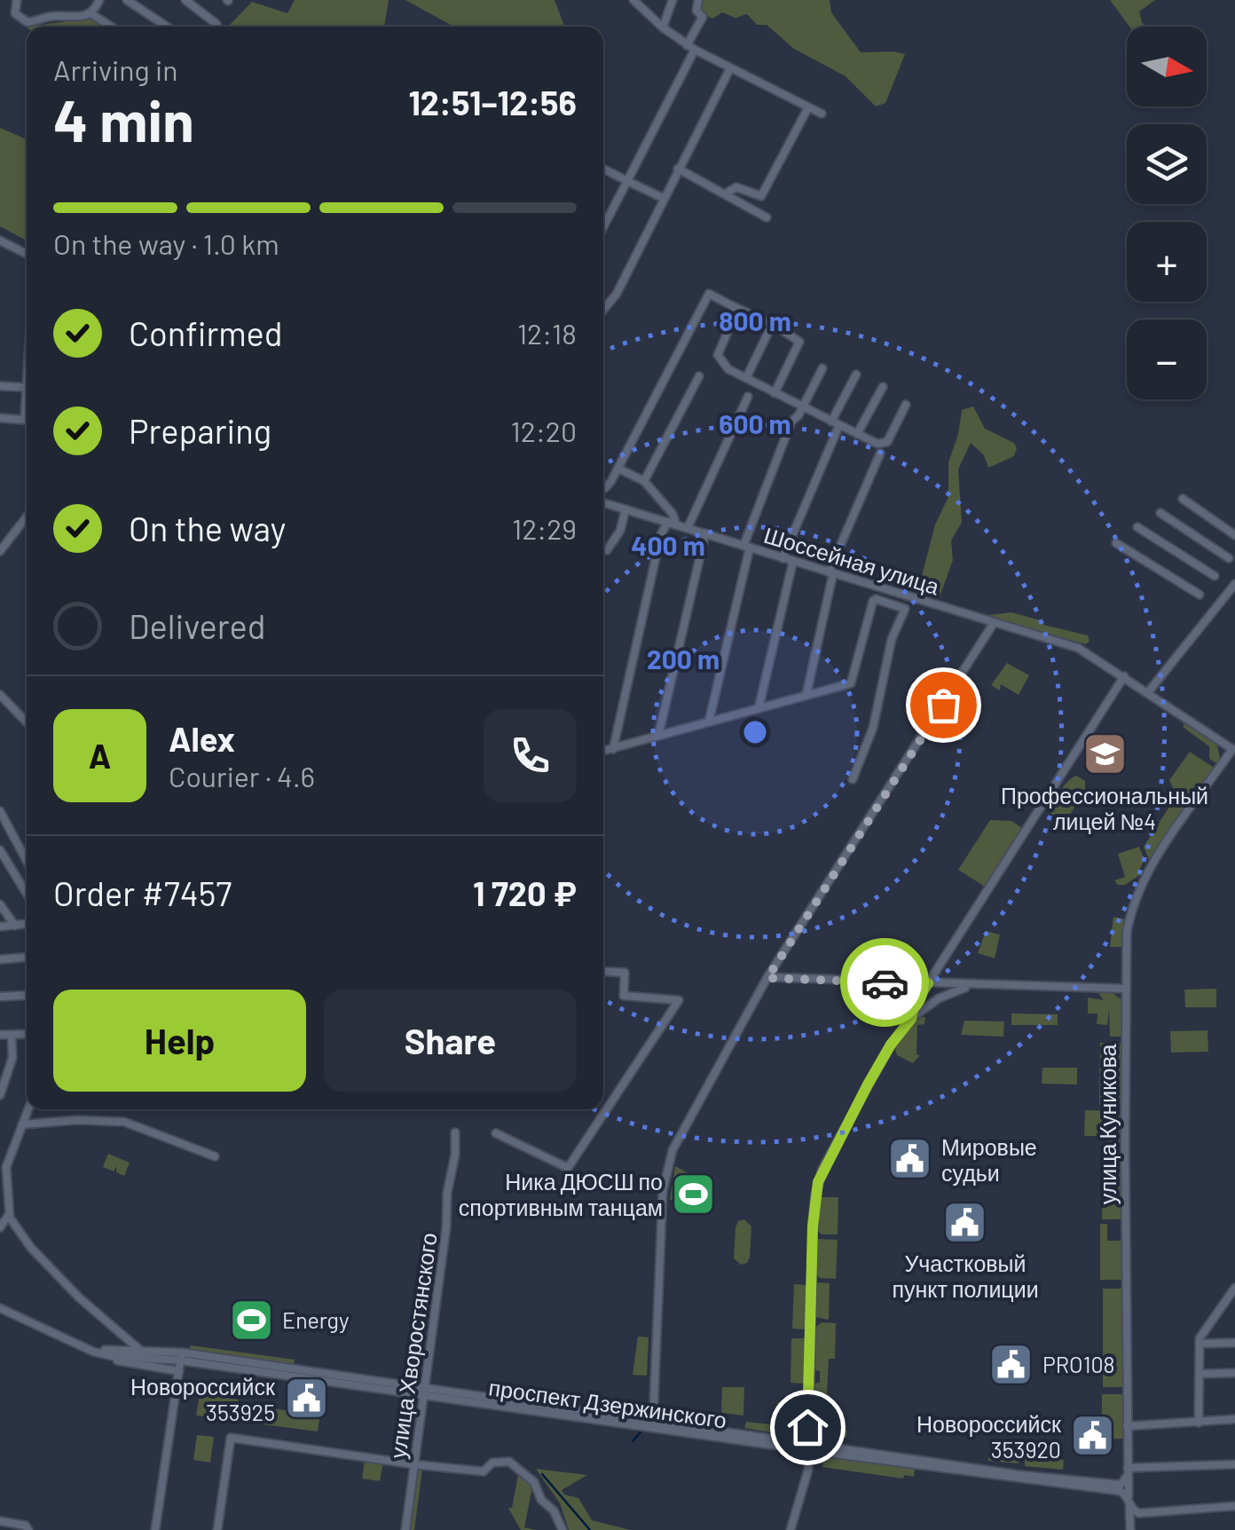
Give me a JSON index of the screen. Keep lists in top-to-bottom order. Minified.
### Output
{"streets":{"street":["Шоссейная улица","улица Куникова","улица Хворостянского","проспект Дзержинского"]},"crossings":[["Шоссейная улица","улица Куникова"],["улица Хворостянского","проспект Дзержинского"]],"places":{"school or university":["Профессиональный лицей №4"],"public building":["Мировые судьи","Участковый пункт полиции","PRO108","Новороссийск 353925","Новороссийск 353920"],"sports":["Ника ДЮСШ по спортивным танцам","Energy"]},"north":"right","page":{"map_buttons":["+","−"],"heading":["4 min","Arriving in","12:51–12:56"],"panel":["Alex","Courier · 4.6","Order #7457","1 720 ₽"],"bar":"On the way · 1.0 km","list":[["Confirmed","12:18"],["Preparing","12:20"],["On the way","12:29"],"Delivered"],"round":"A","buttons":["Help","Share"]},"rings":["800 m","600 m","400 m","200 m"]}
